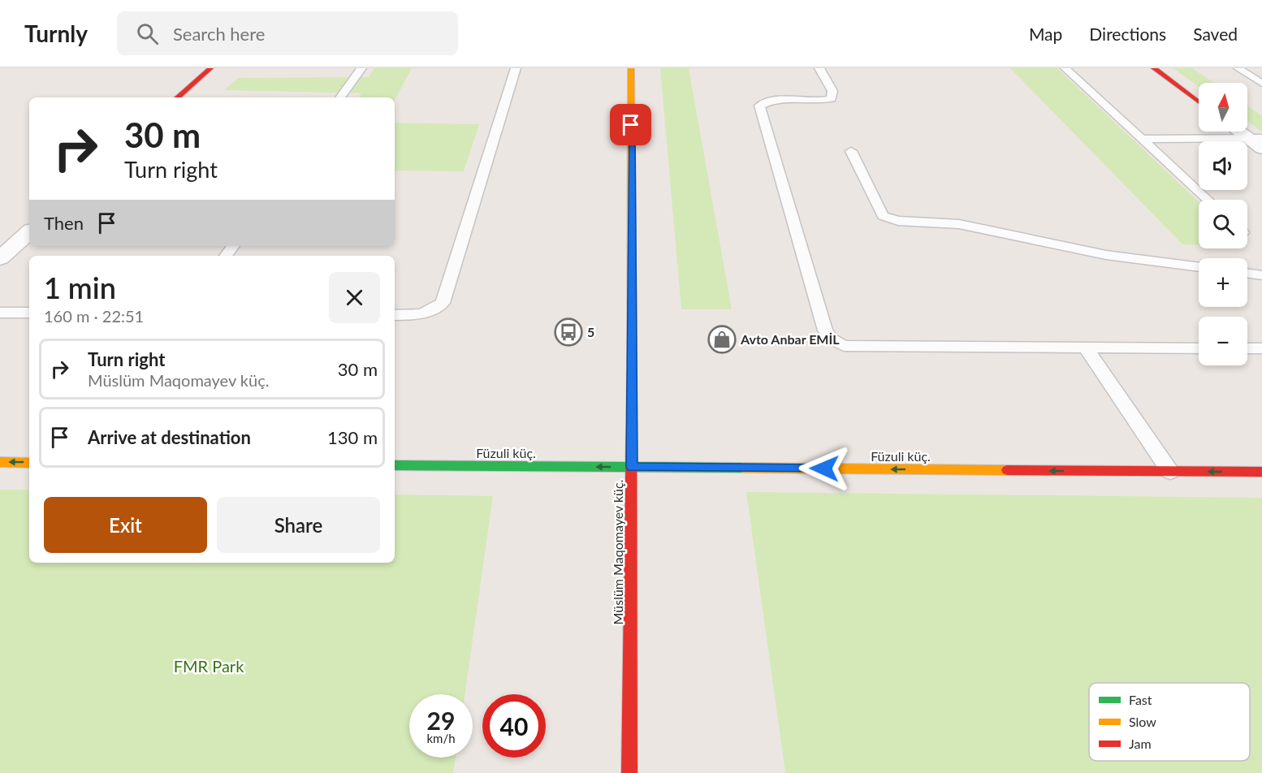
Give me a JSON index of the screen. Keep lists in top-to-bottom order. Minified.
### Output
{"streets":{"main road":["Füzuli küç.","Müslüm Maqomayev küç."]},"crossings":[["Füzuli küç.","Müslüm Maqomayev küç."]],"one_way":["Füzuli küç."],"parks":["FMR Park"],"places":{"bus stop":["5"],"shop":["Avto Anbar EMİL"]},"legend":["Fast","Slow","Jam"],"north":"top","page":{"header":"Turnly","search":"Search here","nav":["Map","Directions","Saved"],"map_buttons":["+","−"],"turn":["30 m","Turn right"],"then":"Then","heading":["1 min","160 m · 22:51"],"list":[{"name":"Turn right","note":"Müslüm Maqomayev küç.","value":"30 m"},{"name":"Arrive at destination","value":"130 m"}],"buttons":["Exit","Share"],"speed":"29 km/h","limit":"40"}}
